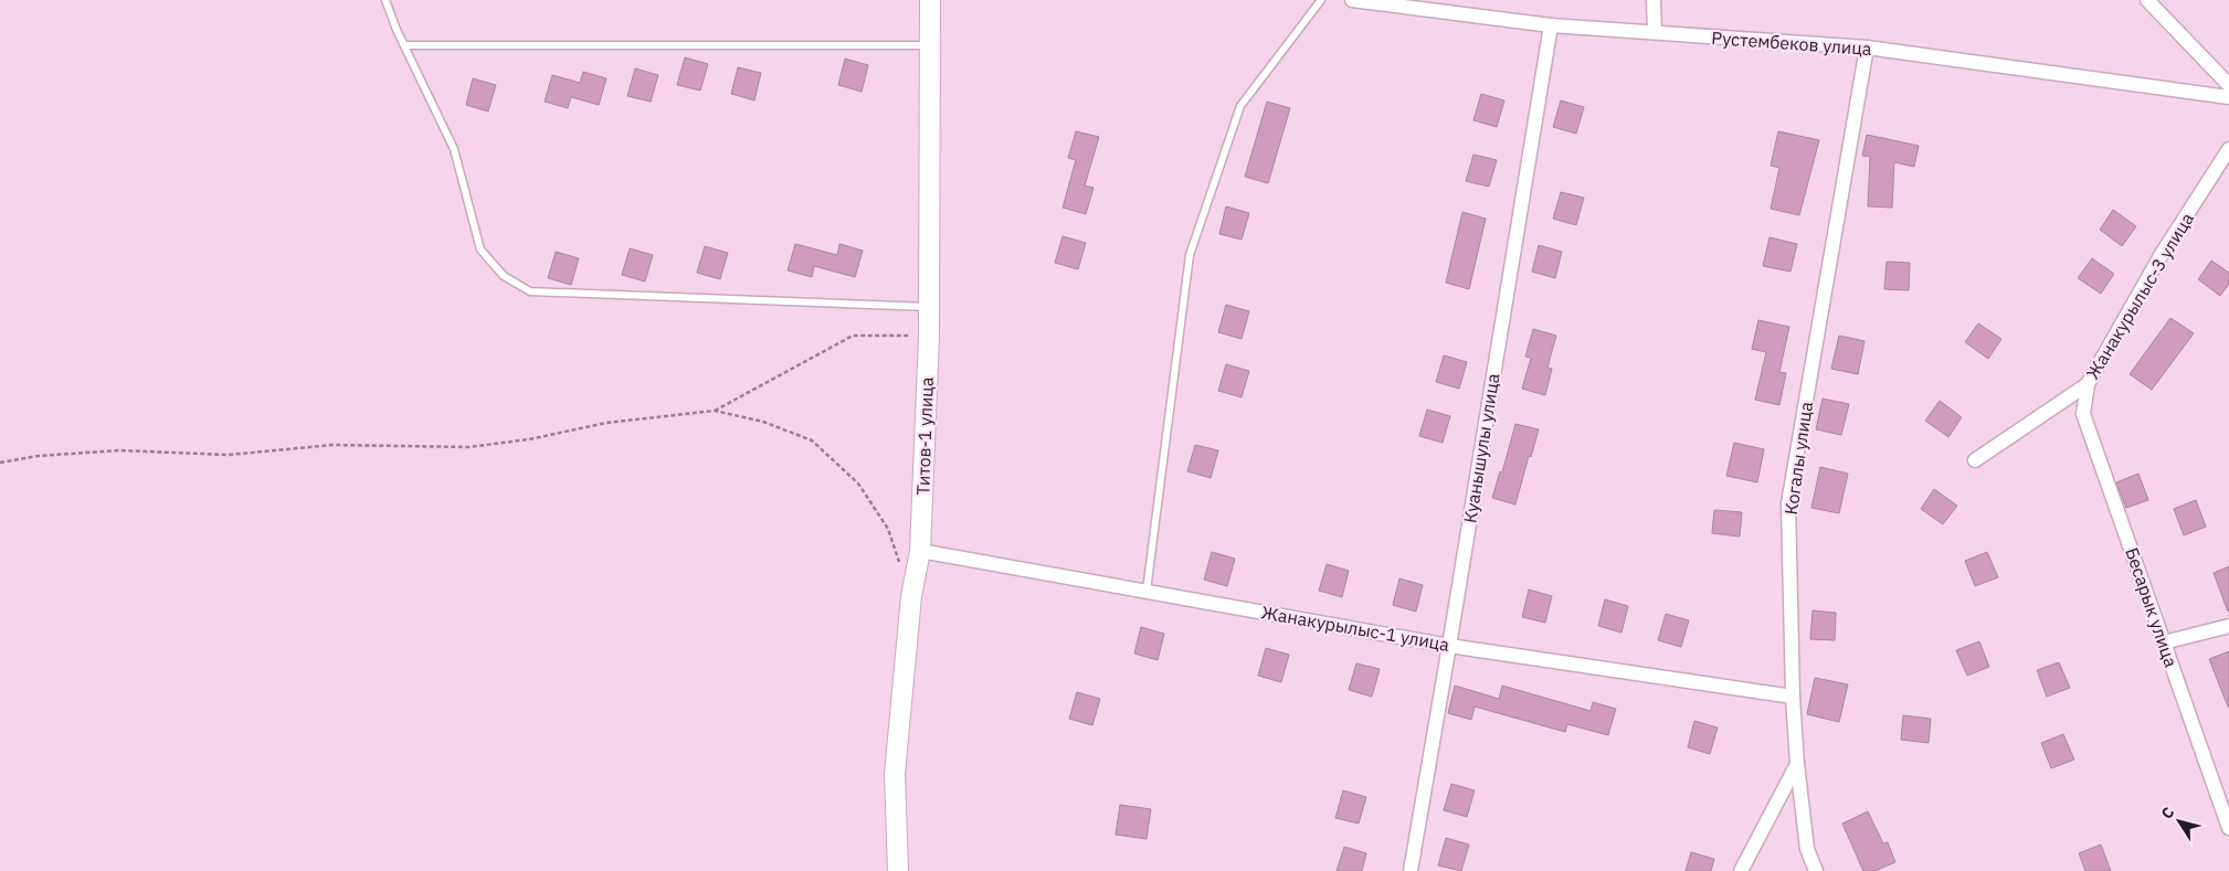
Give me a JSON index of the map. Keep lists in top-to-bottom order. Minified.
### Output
{"streets":{"street":["Рустембеков улица","Жанакурылыс-3 улица","Титов-1 улица","Куанышулы улица","Когалы улица","Бесарык улица","Жанакурылыс-1 улица"]},"crossings":[["Рустембеков улица","Куанышулы улица"],["Рустембеков улица","Когалы улица"],["Жанакурылыс-3 улица","Бесарык улица"],["Титов-1 улица","Жанакурылыс-1 улица"],["Куанышулы улица","Жанакурылыс-1 улица"],["Когалы улица","Жанакурылыс-1 улица"]],"north":"top left"}
